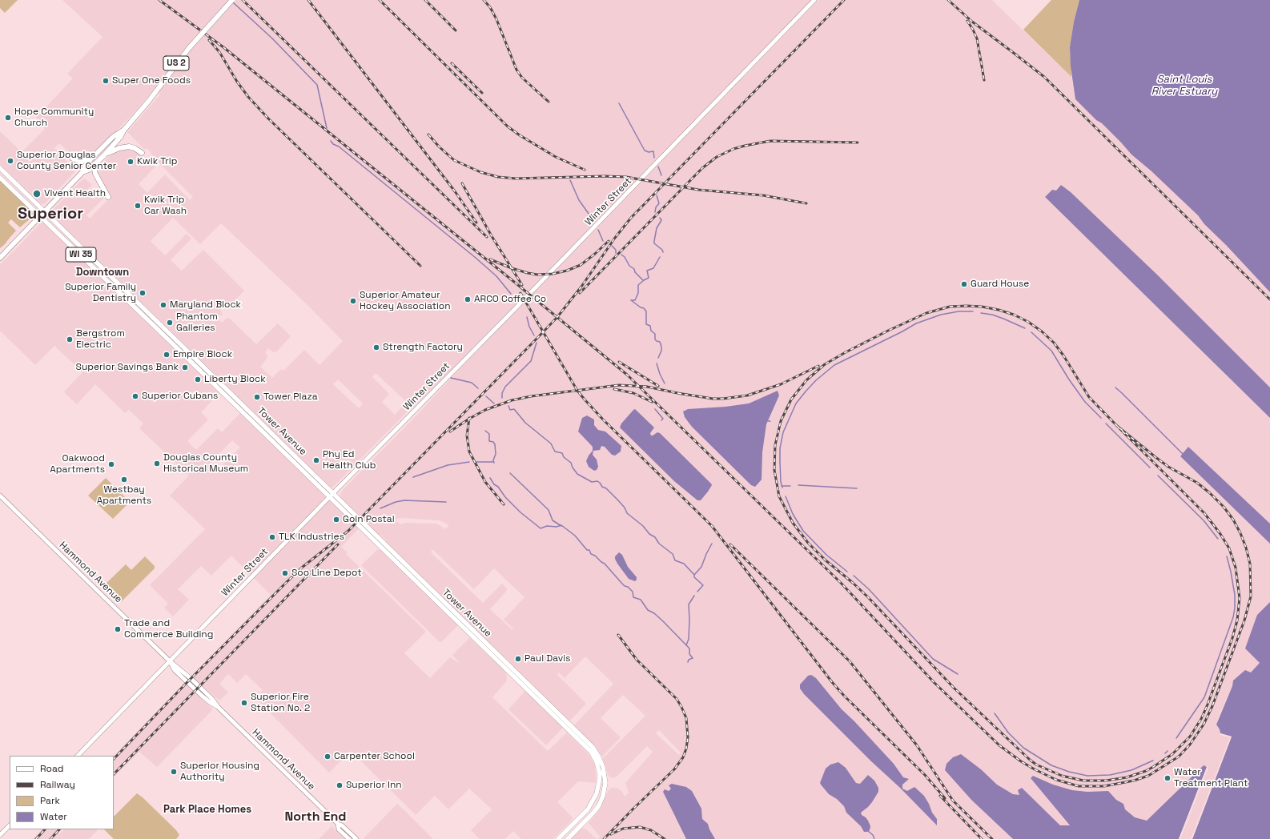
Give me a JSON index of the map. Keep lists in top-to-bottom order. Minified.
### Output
{"streets":{"highway":["US 2"],"main road":["WI 35","Tower Avenue"],"street":["Winter Street","Hammond Avenue"]},"crossings":[["US 2","Tower Avenue"],["Winter Street","Tower Avenue"],["Winter Street","Hammond Avenue"]],"districts":["Superior","Downtown","Park Place Homes","North End"],"water":["Saint Louis River Estuary"],"places":["Super One Foods","Hope Community Church","Superior Douglas County Senior Center","Kwik Trip","Vivent Health","Kwik Trip Car Wash","Guard House","Superior Family Dentistry","ARCO Coffee Co","Superior Amateur Hockey Association","Maryland Block","Phantom Galleries","Bergstrom Electric","Strength Factory","Empire Block","Superior Savings Bank","Liberty Block","Superior Cubans","Tower Plaza","Phy Ed Health Club","Douglas County Historical Museum","Oakwood Apartments","Westbay Apartments","Goin Postal","TLK Industries","Soo Line Depot","Trade and Commerce Building","Paul Davis","Superior Fire Station No. 2","Carpenter School","Superior Housing Authority","Water Treatment Plant","Superior Inn"],"legend":["Road","Railway","Park","Water"]}
